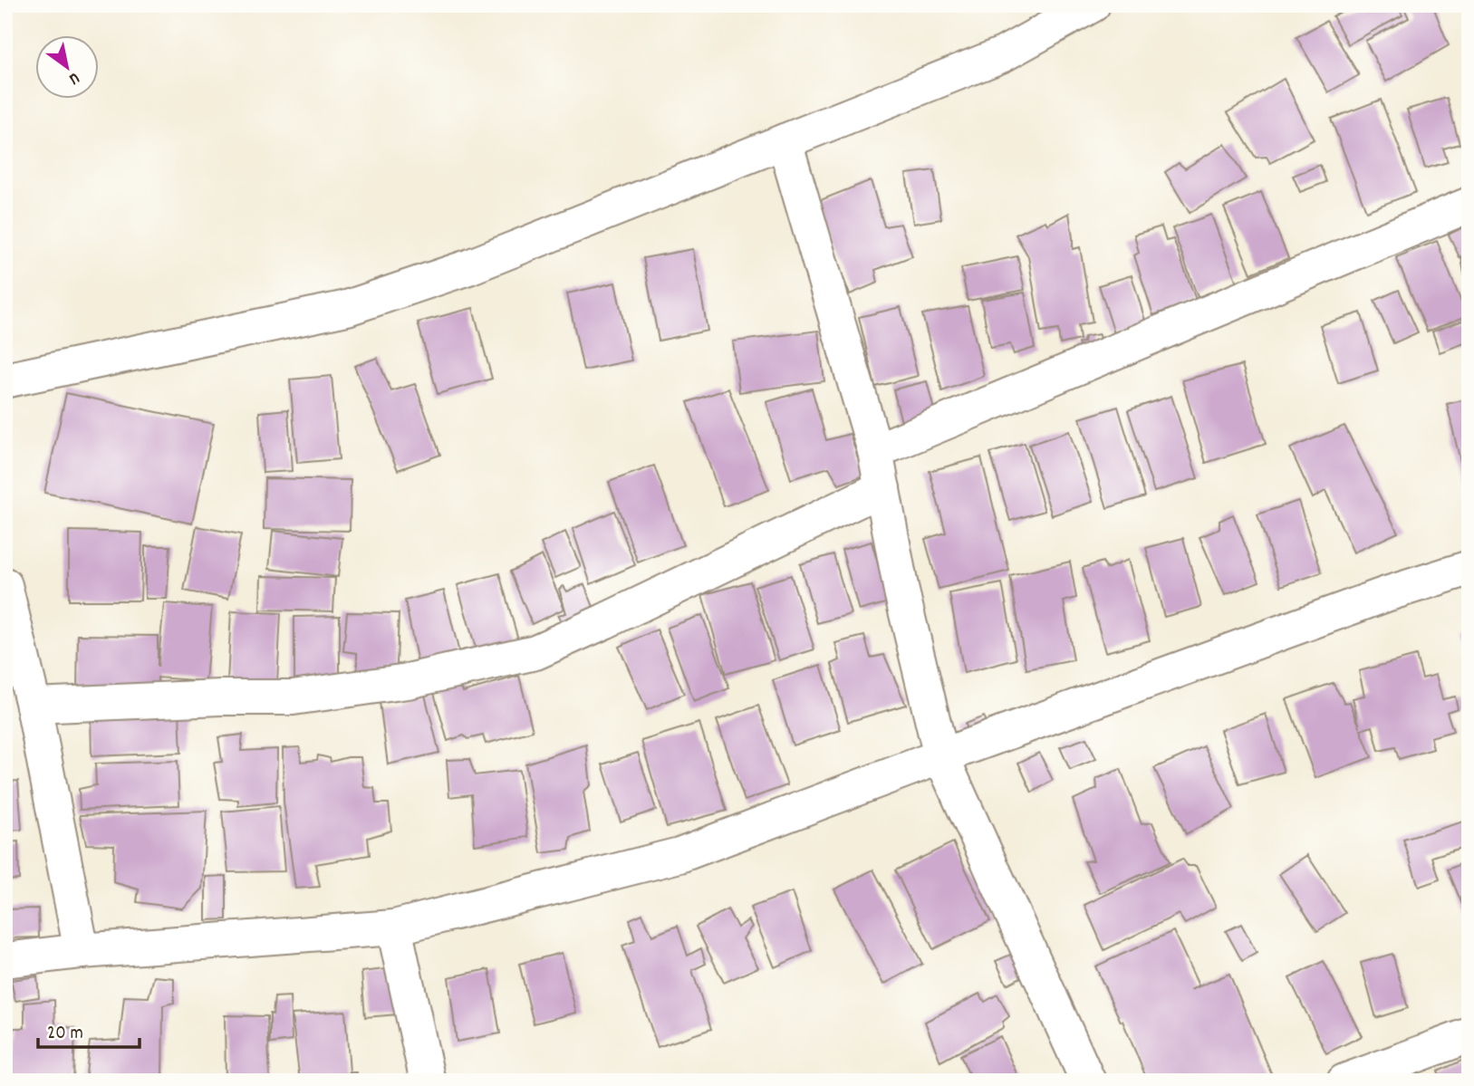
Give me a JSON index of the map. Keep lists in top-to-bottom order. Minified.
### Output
{"scale_bar":"20 m","north":"bottom right"}
